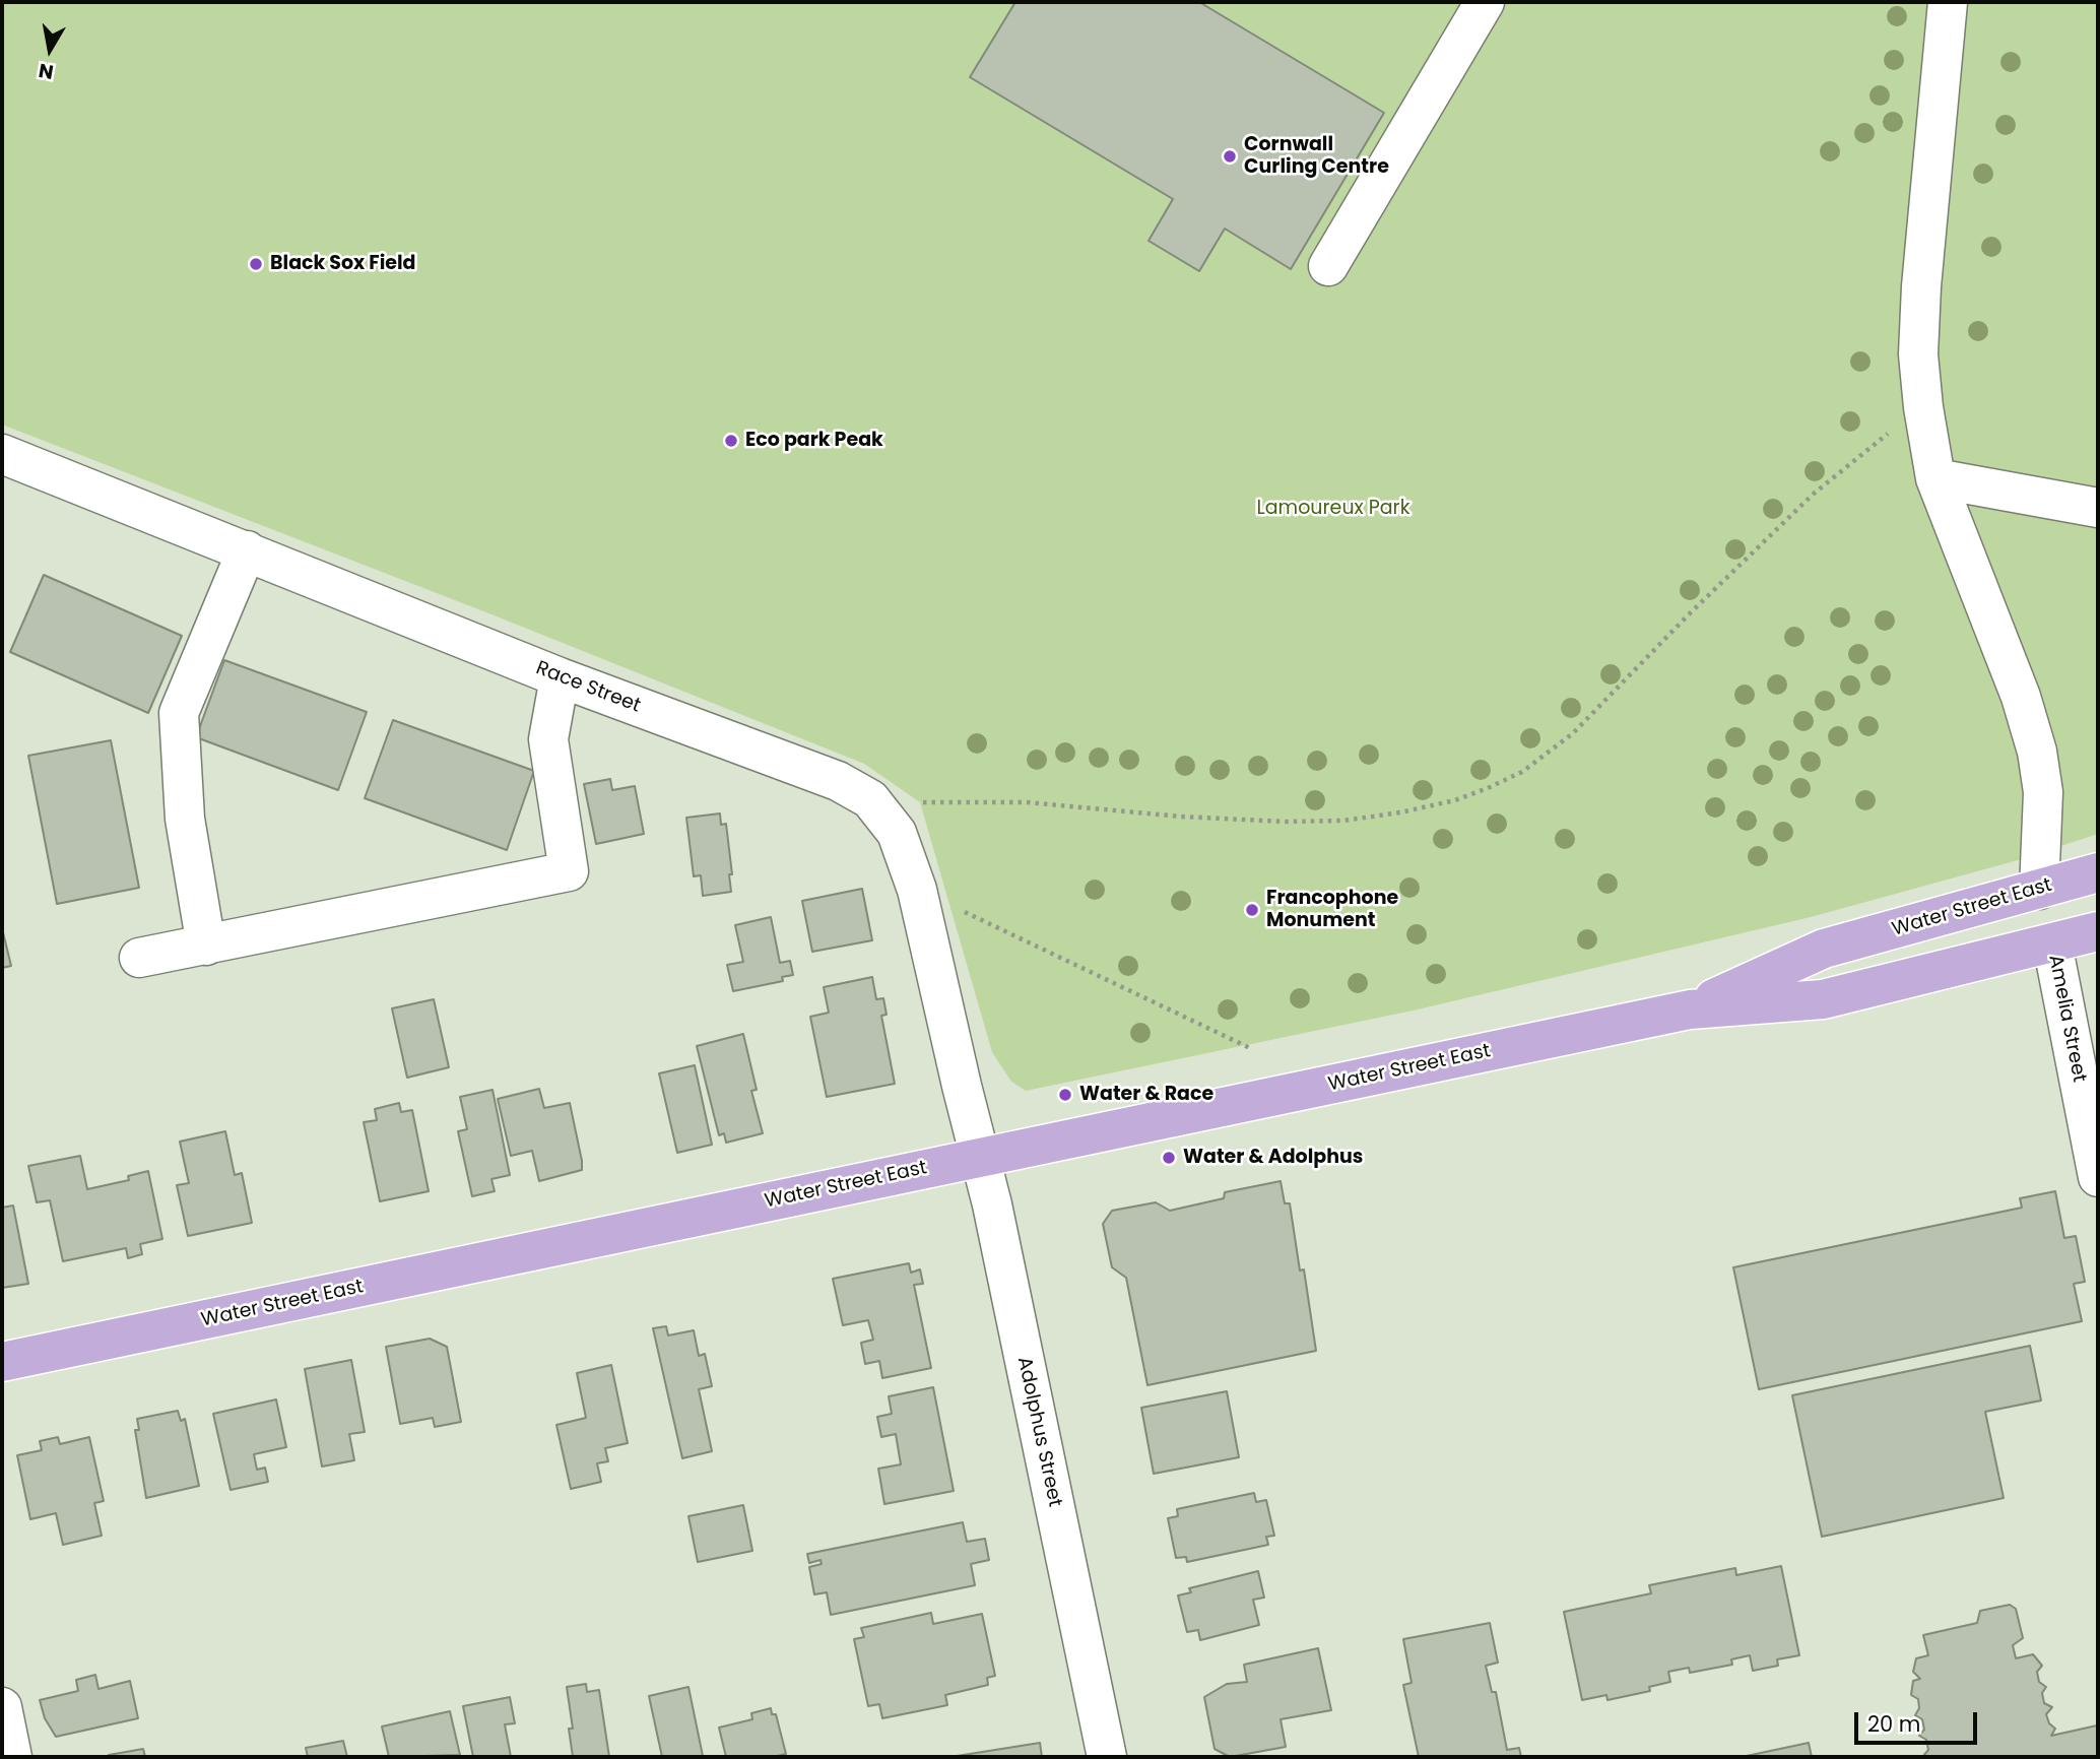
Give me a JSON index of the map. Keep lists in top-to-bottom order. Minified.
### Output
{"streets":{"main road":["Water Street East"],"street":["Race Street","Amelia Street","Adolphus Street"]},"crossings":[["Race Street","Adolphus Street"],["Water Street East","Amelia Street"],["Water Street East","Adolphus Street"]],"parks":["Lamoureux Park"],"places":["Cornwall Curling Centre","Black Sox Field","Eco park Peak","Francophone Monument","Water & Race","Water & Adolphus"],"scale_bar":"20 m","north":"bottom"}
